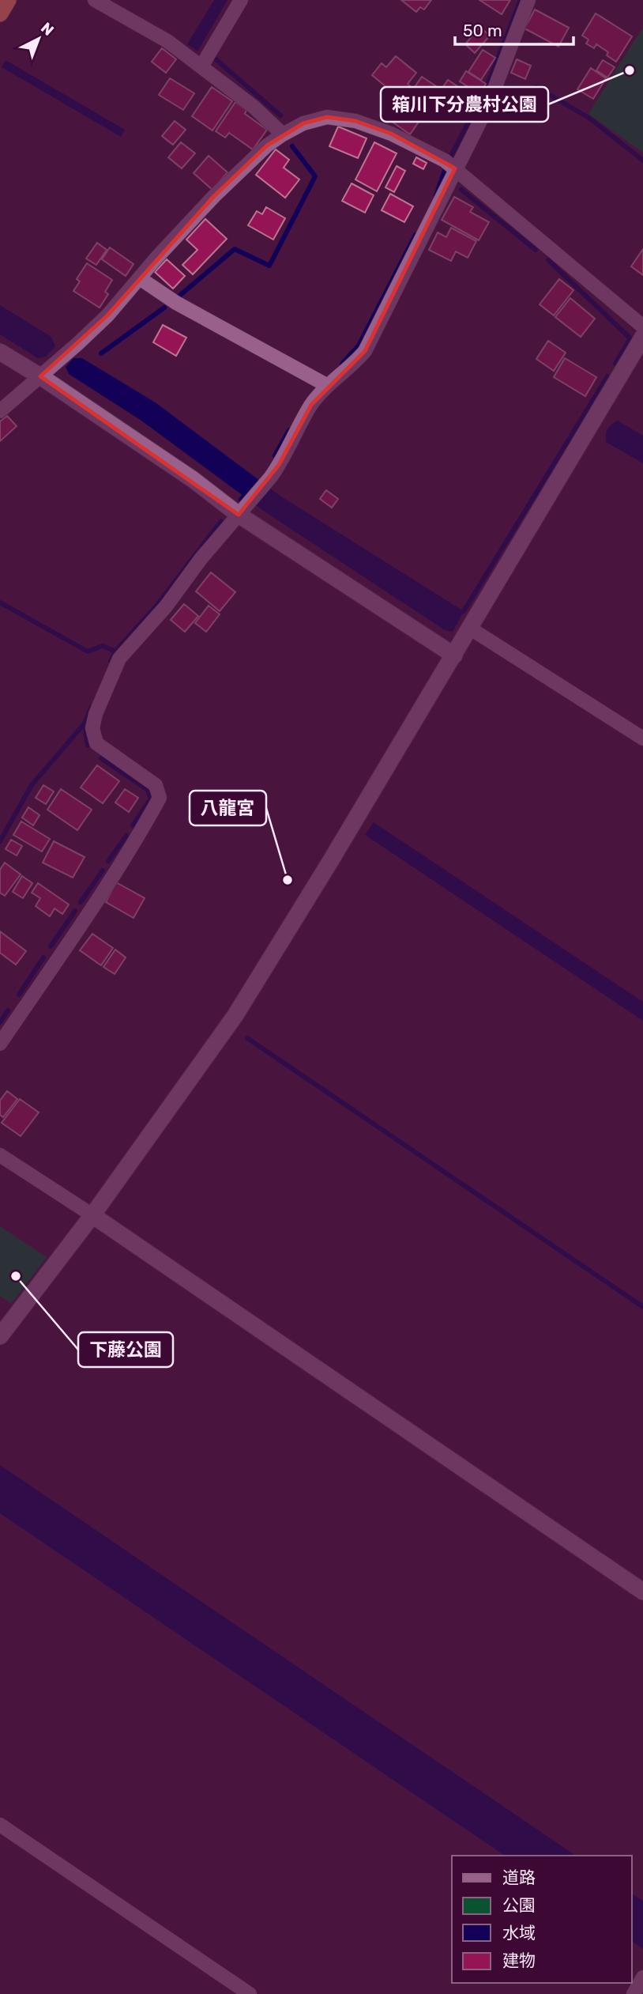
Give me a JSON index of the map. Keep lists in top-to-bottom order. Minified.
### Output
{"places":["箱川下分農村公園","八龍宮","下藤公園"],"legend":["道路","公園","水域","建物"],"scale_bar":"50 m","north":"top right"}
